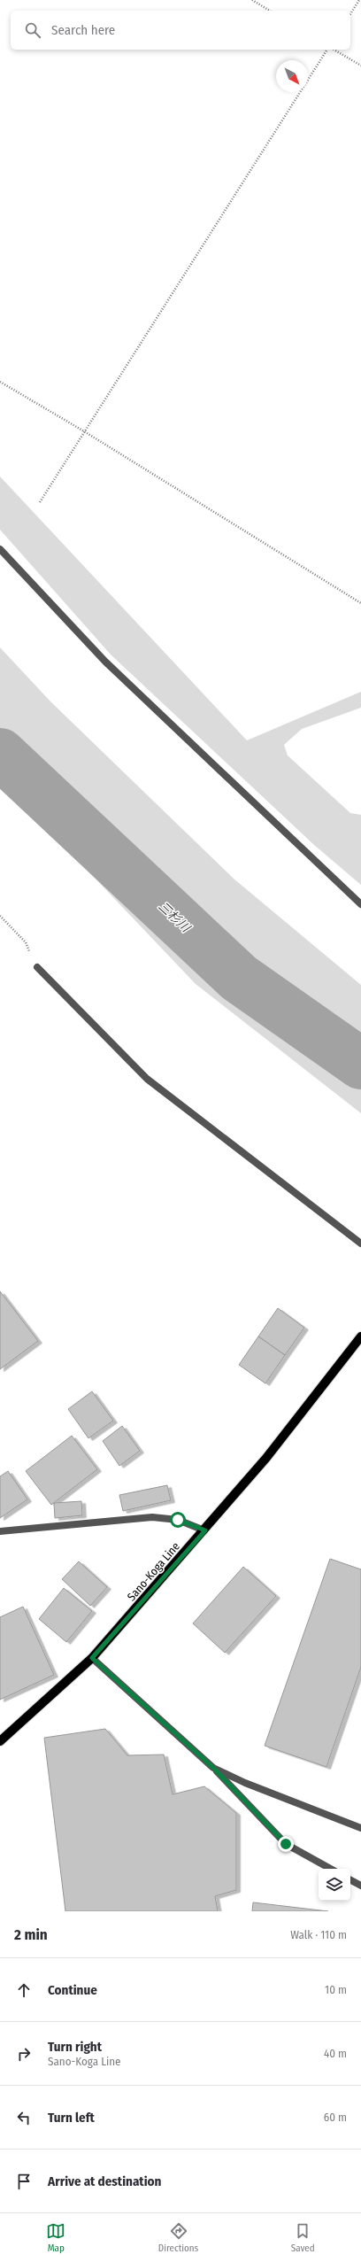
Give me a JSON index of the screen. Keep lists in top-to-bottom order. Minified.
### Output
{"streets":{"main road":["Sano-Koga Line"]},"water":["三杉川"],"north":"bottom right","page":{"search":"Search here","heading":["2 min","Walk · 110 m"],"list":[["Continue","10 m"],["Turn right","Sano-Koga Line","40 m"],["Turn left","60 m"],"Arrive at destination"],"nav":["Map","Directions","Saved"]}}
